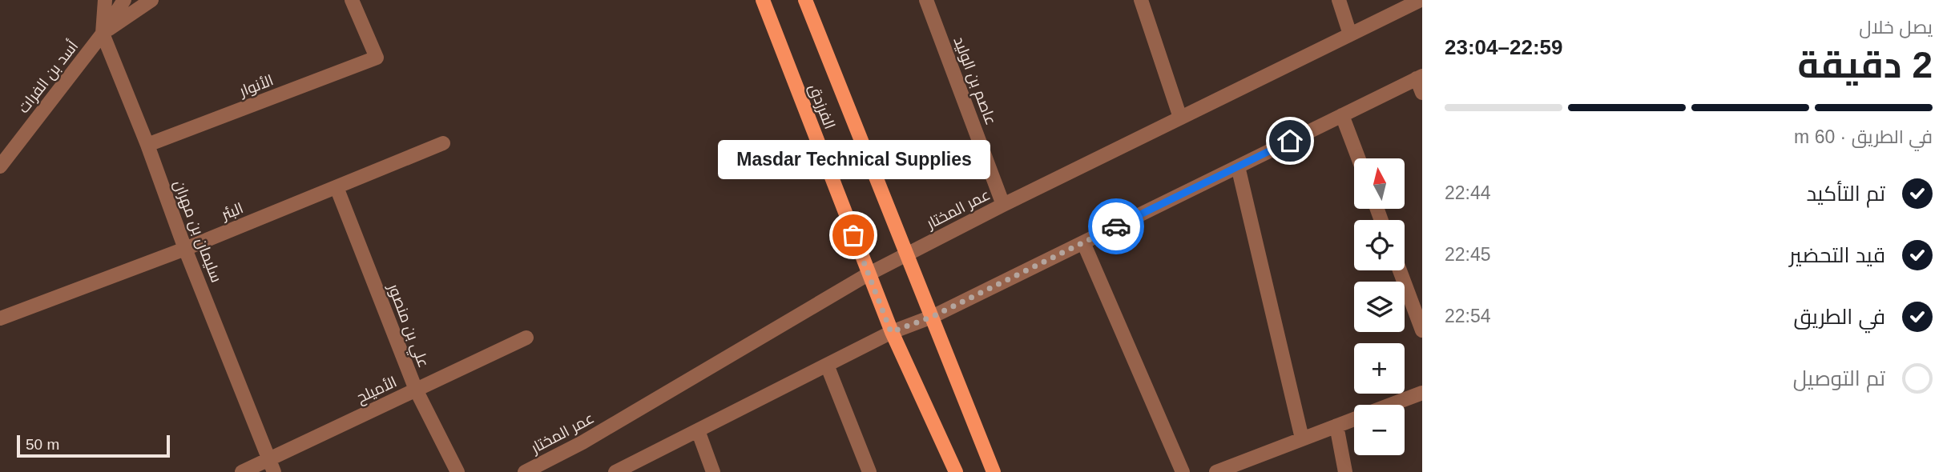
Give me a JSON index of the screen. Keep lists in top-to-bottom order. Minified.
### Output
{"streets":{"main road":["الفرزدق"],"street":["أسد بن الفرات","عاصم بن الوليد","الأنوار","عمر المختار","البئر","سليمان بن مهران","علي بن منصور","الأميلح"]},"crossings":[["أسد بن الفرات","سليمان بن مهران"],["عاصم بن الوليد","عمر المختار"],["الأنوار","سليمان بن مهران"],["الفرزدق","عمر المختار"],["البئر","سليمان بن مهران"],["البئر","علي بن منصور"],["سليمان بن مهران","الأميلح"],["علي بن منصور","الأميلح"]],"places":["Masdar Technical Supplies"],"scale_bar":"50 m","north":"top","page":{"heading":["2 دقيقة","يصل خلال","22:59–23:04"],"bar":"في الطريق · 60 m","bubble":"Masdar Technical Supplies","map_buttons":["+","−"],"list":[["تم التأكيد","22:44"],["قيد التحضير","22:45"],["في الطريق","22:54"],"تم التوصيل"],"scale":"50 m"}}
